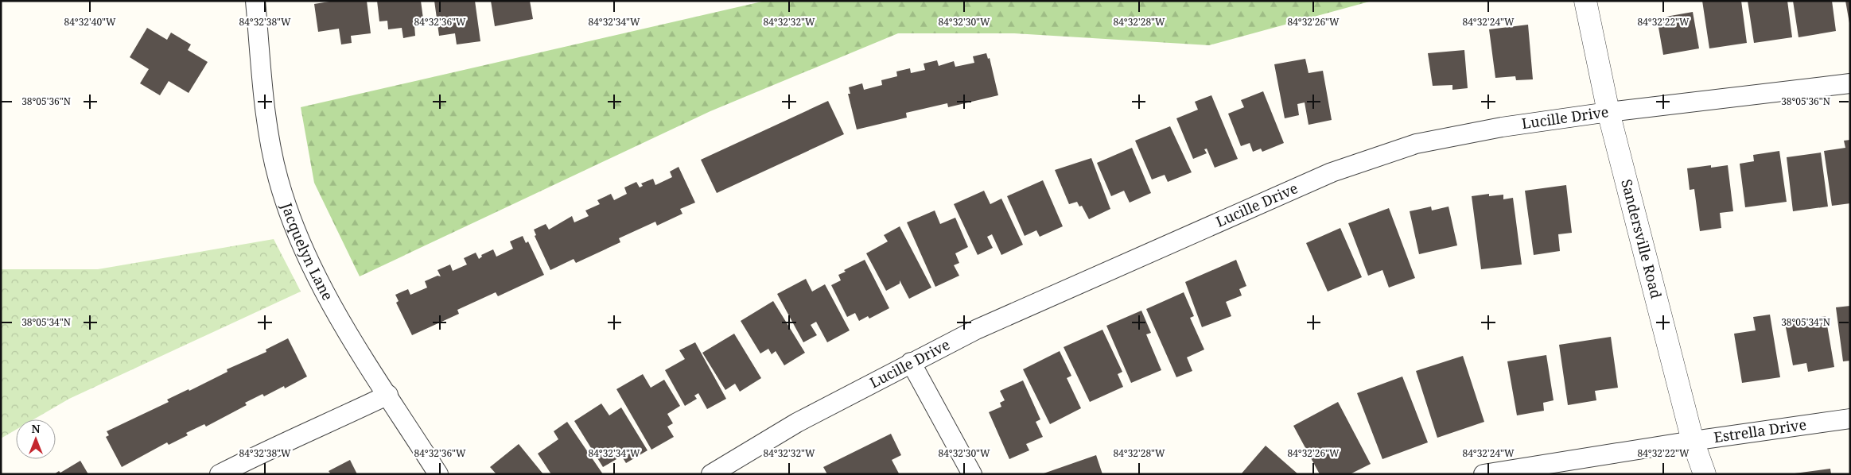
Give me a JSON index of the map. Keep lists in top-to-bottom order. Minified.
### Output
{"streets":{"street":["Lucille Drive","Sandersville Road","Jacquelyn Lane","Estrella Drive"]},"crossings":[["Lucille Drive","Sandersville Road"],["Sandersville Road","Estrella Drive"]],"north":"top","coordinates":["84°32'40\"W","84°32'38\"W","84°32'36\"W","84°32'34\"W","84°32'32\"W","84°32'30\"W","84°32'28\"W","84°32'26\"W","84°32'24\"W","84°32'22\"W","38°05'36\"N","38°05'34\"N"]}
